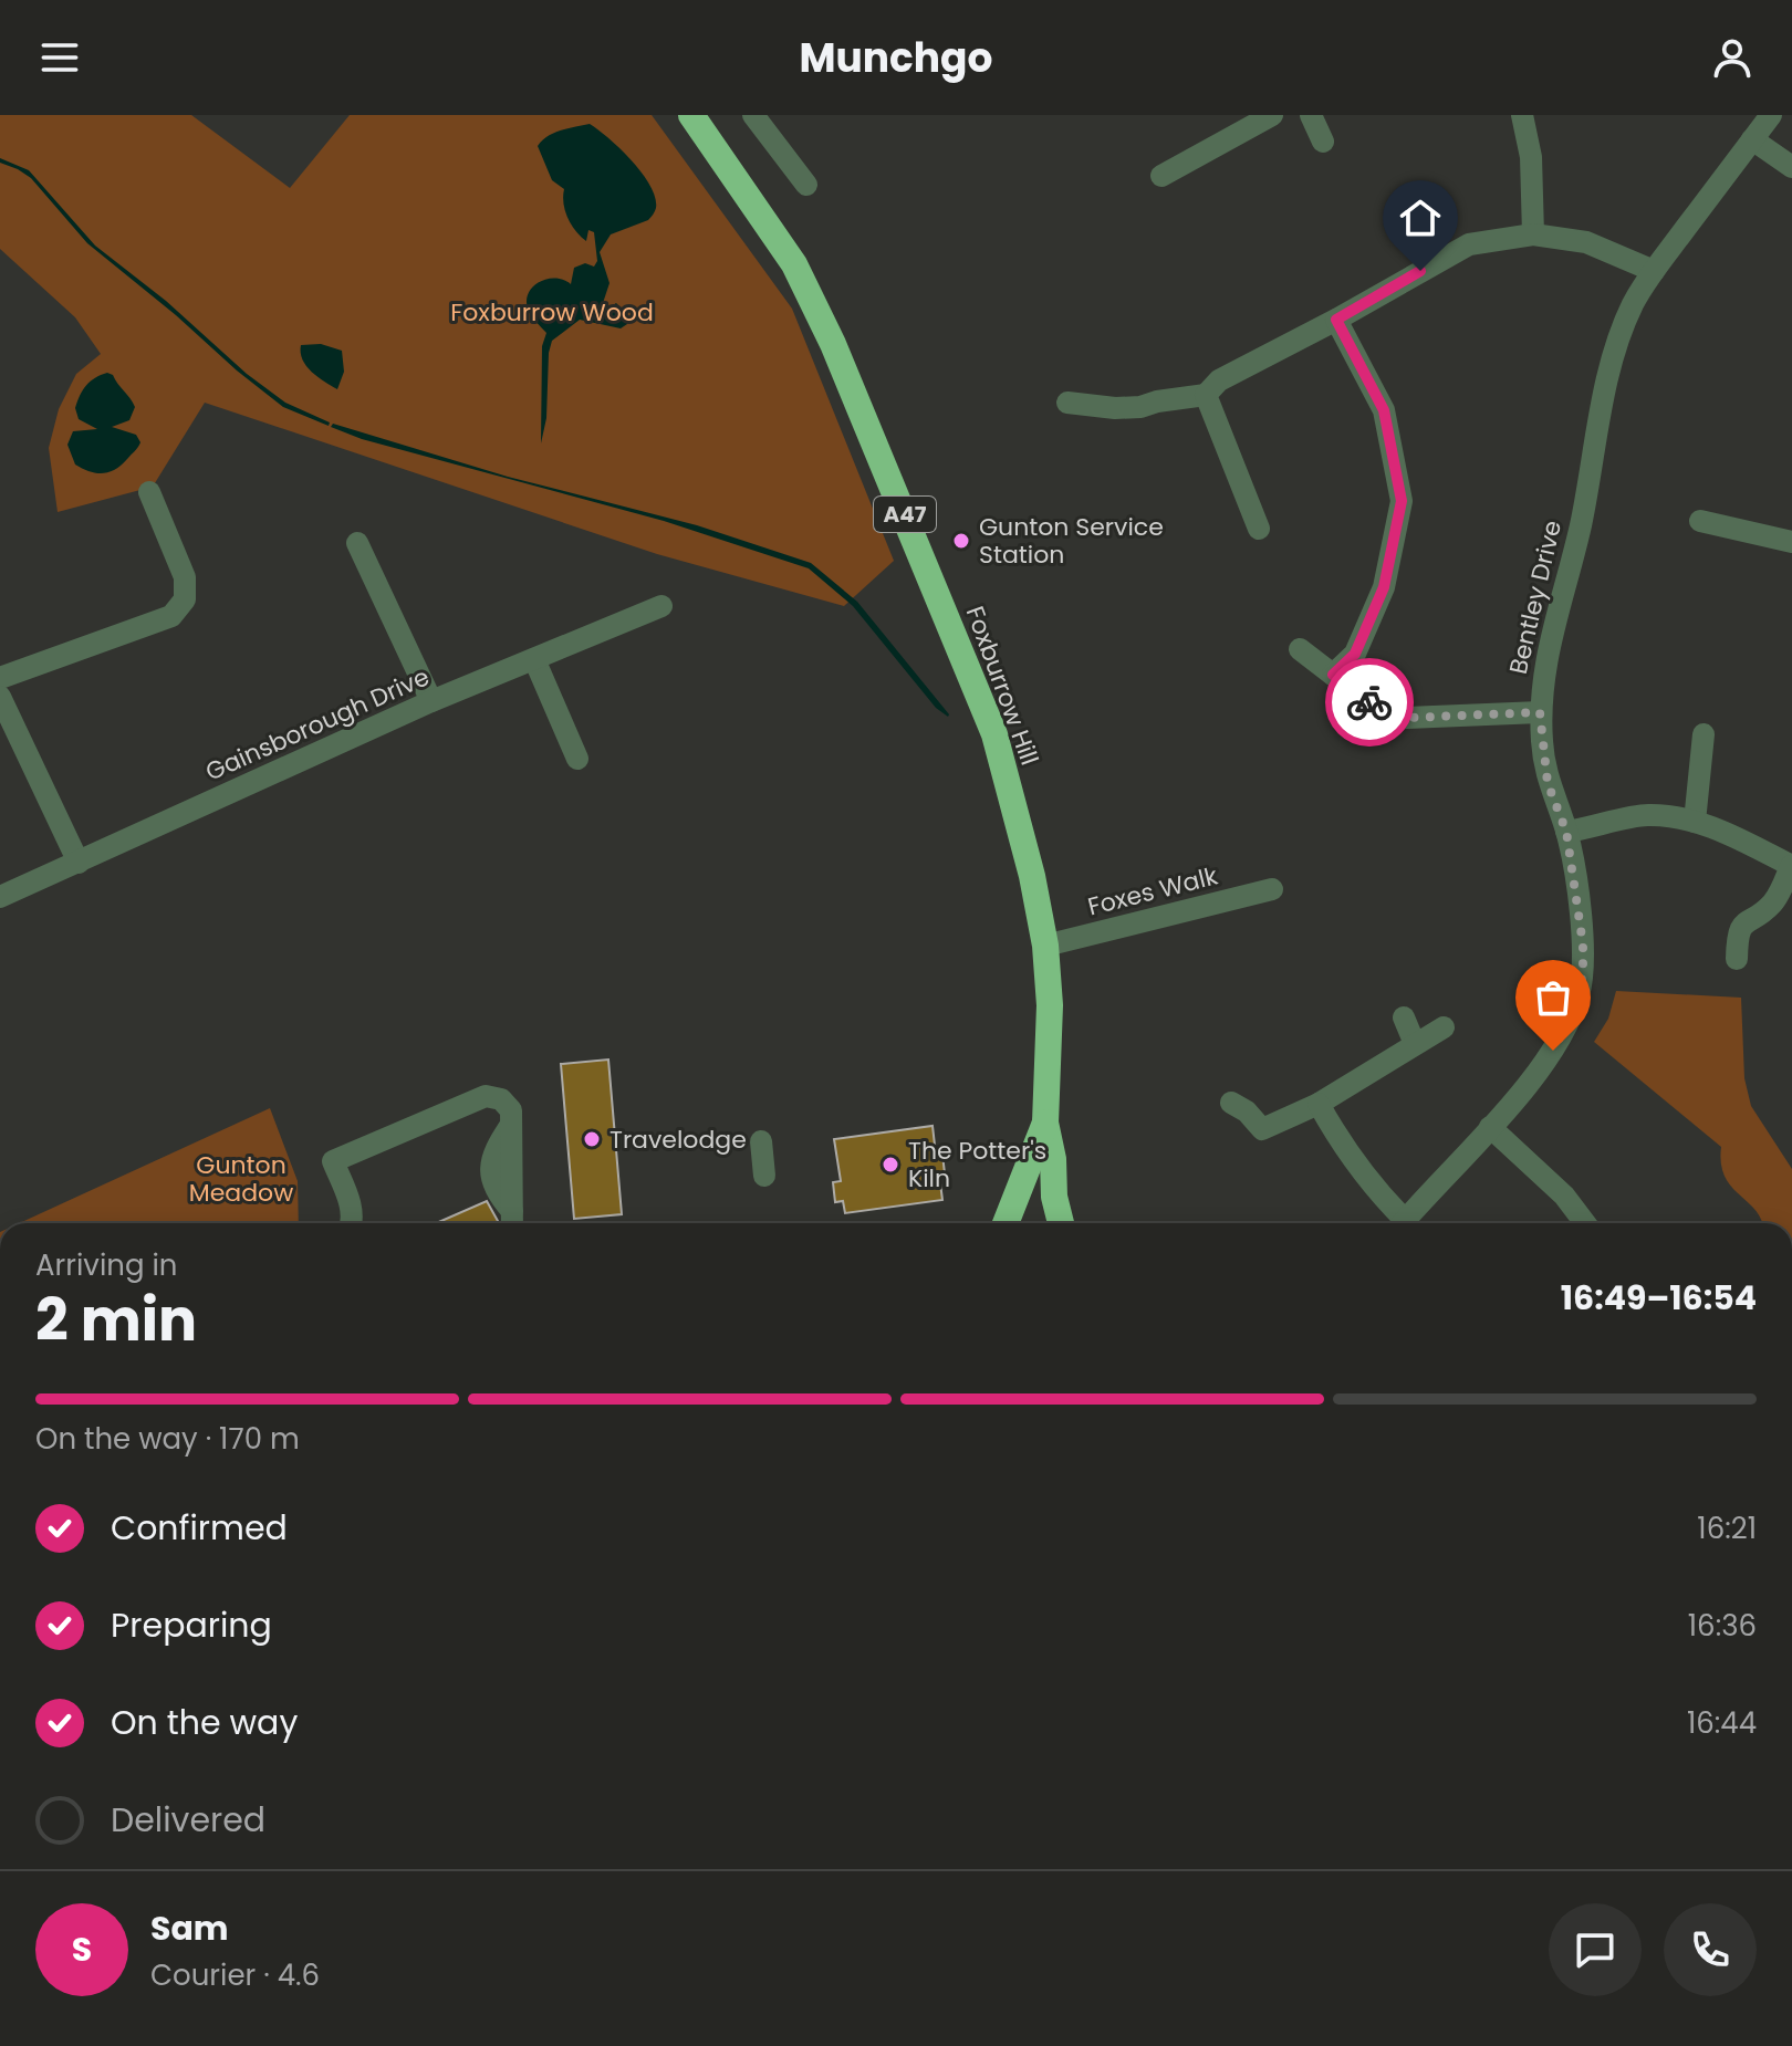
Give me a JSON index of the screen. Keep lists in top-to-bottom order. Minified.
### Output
{"streets":{"highway":["A47","Foxburrow Hill"],"street":["Bentley Drive","Gainsborough Drive","Foxes Walk"]},"crossings":[["Foxburrow Hill","Foxes Walk"]],"parks":["Foxburrow Wood","Gunton Meadow"],"places":["Gunton Service Station","Travelodge","The Potter's Kiln"],"page":{"header":"Munchgo","heading":["2 min","Arriving in","16:49–16:54"],"panel":["Sam","Courier · 4.6"],"bar":"On the way · 170 m","list":[["Confirmed","16:21"],["Preparing","16:36"],["On the way","16:44"],"Delivered"],"round":"S"}}
